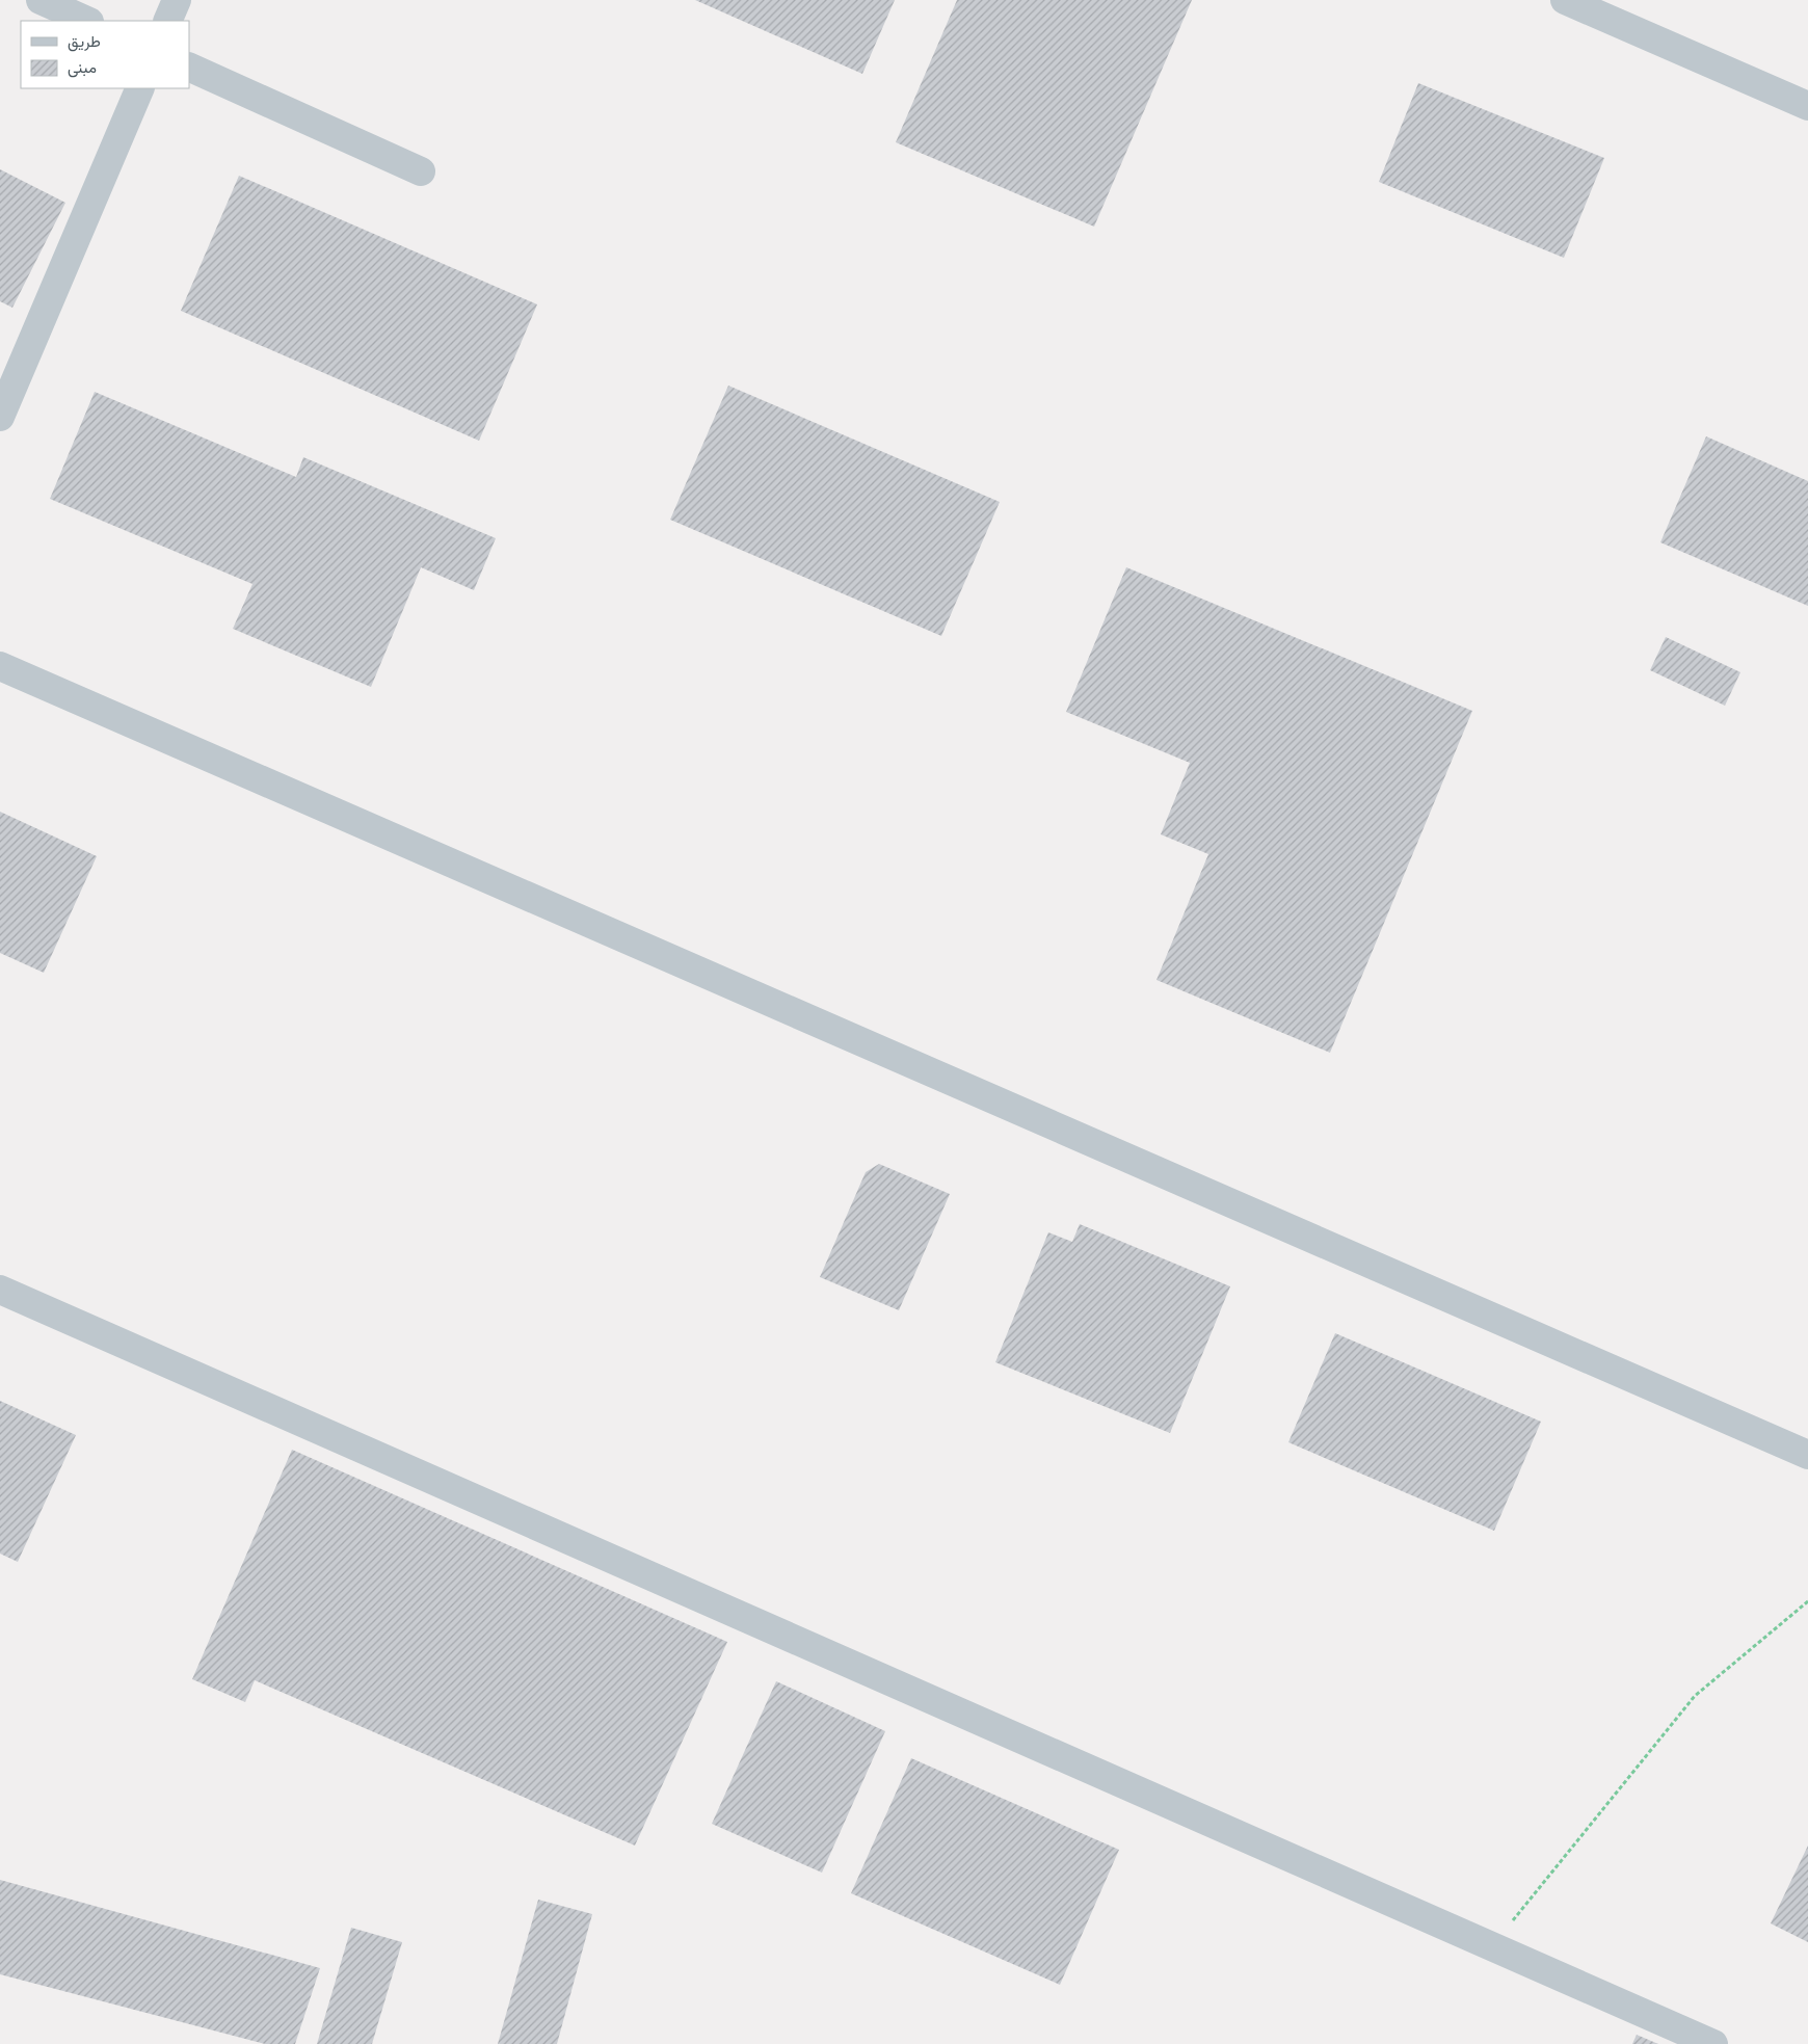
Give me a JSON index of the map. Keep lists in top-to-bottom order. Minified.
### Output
{"legend":["طريق","مبنى"]}
